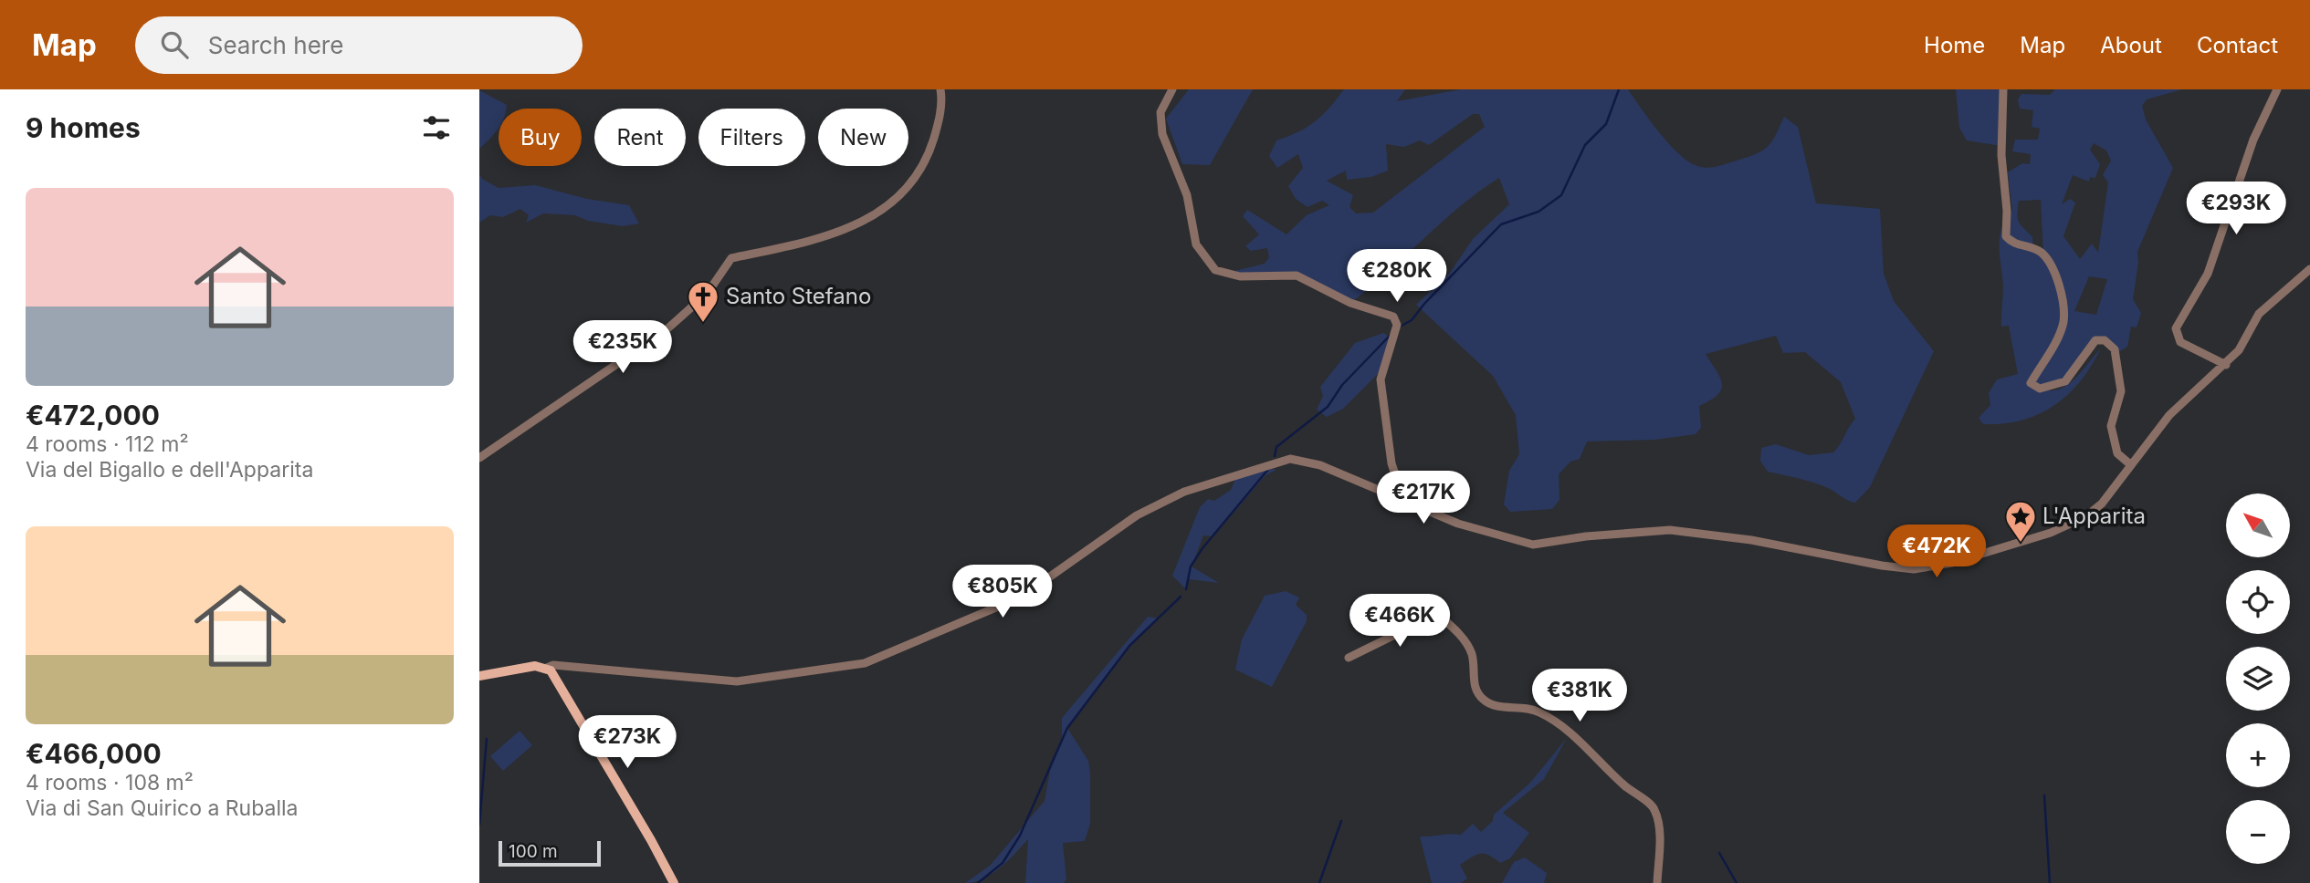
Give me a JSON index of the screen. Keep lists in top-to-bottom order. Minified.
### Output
{"places":{"church":["Santo Stefano"],"place":["L'Apparita"]},"scale_bar":"100 m","north":"top left","page":{"header":"Map","search":"Search here","nav":["Home","Map","About","Contact"],"heading":"9 homes","chip":["Buy","Rent","Filters","New"],"list":[{"name":"€472,000","note":"4 rooms · 112 m² · Via del Bigallo e dell'Apparita"},{"name":"€466,000","note":"4 rooms · 108 m² · Via di San Quirico a Ruballa"}],"price":["€293K","€280K","€235K","€217K","€472K","€805K","€466K","€381K","€273K"],"map_buttons":["+","−"],"scale":"100 m"}}
